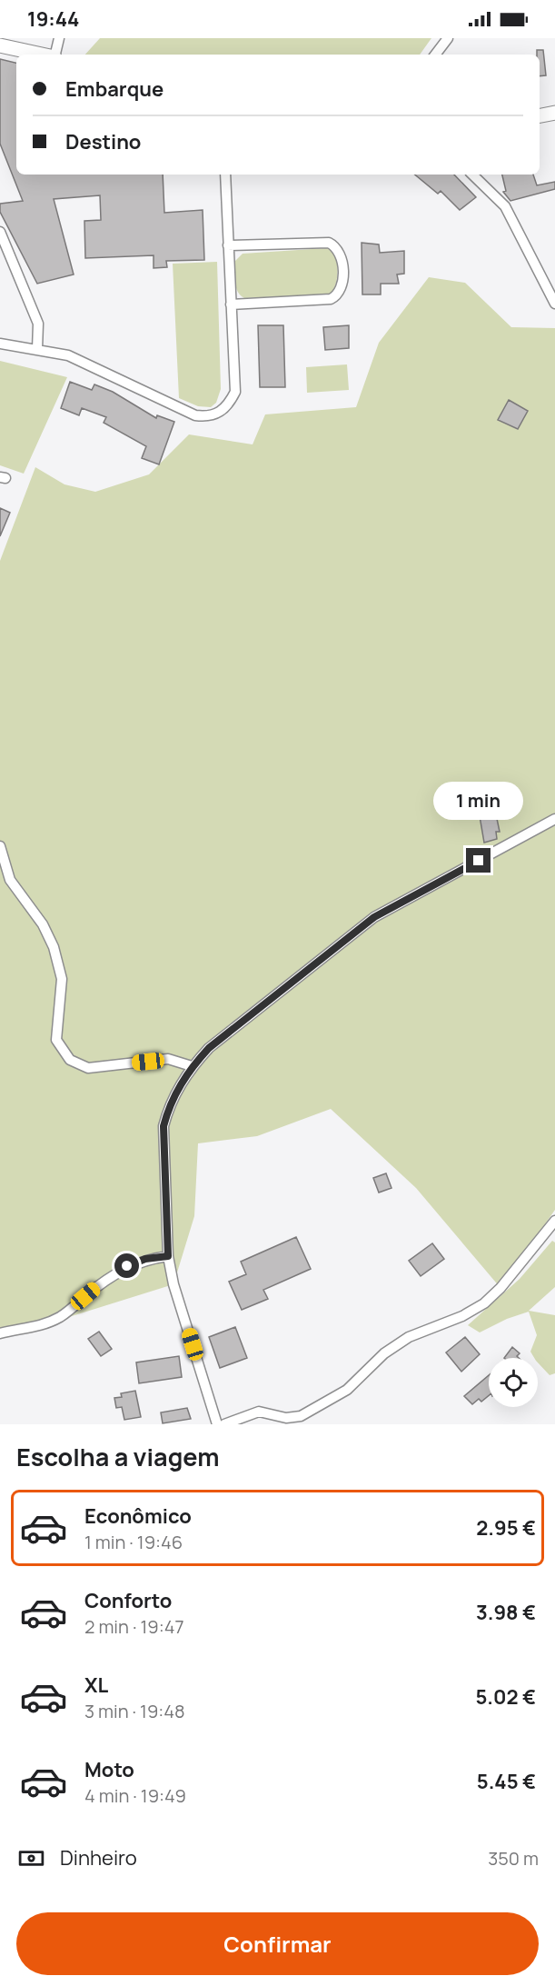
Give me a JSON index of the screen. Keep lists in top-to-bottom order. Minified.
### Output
{"page":{"status":"19:44","banner":["Embarque","Destino"],"bubble":"1 min","heading":"Escolha a viagem","list":[{"name":"Econômico","note":"1 min · 19:46","value":"2.95 €"},{"name":"Conforto","note":"2 min · 19:47","value":"3.98 €"},{"name":"XL","note":"3 min · 19:48","value":"5.02 €"},{"name":"Moto","note":"4 min · 19:49","value":"5.45 €"}],"pay":["Dinheiro","350 m"],"buttons":"Confirmar"}}
